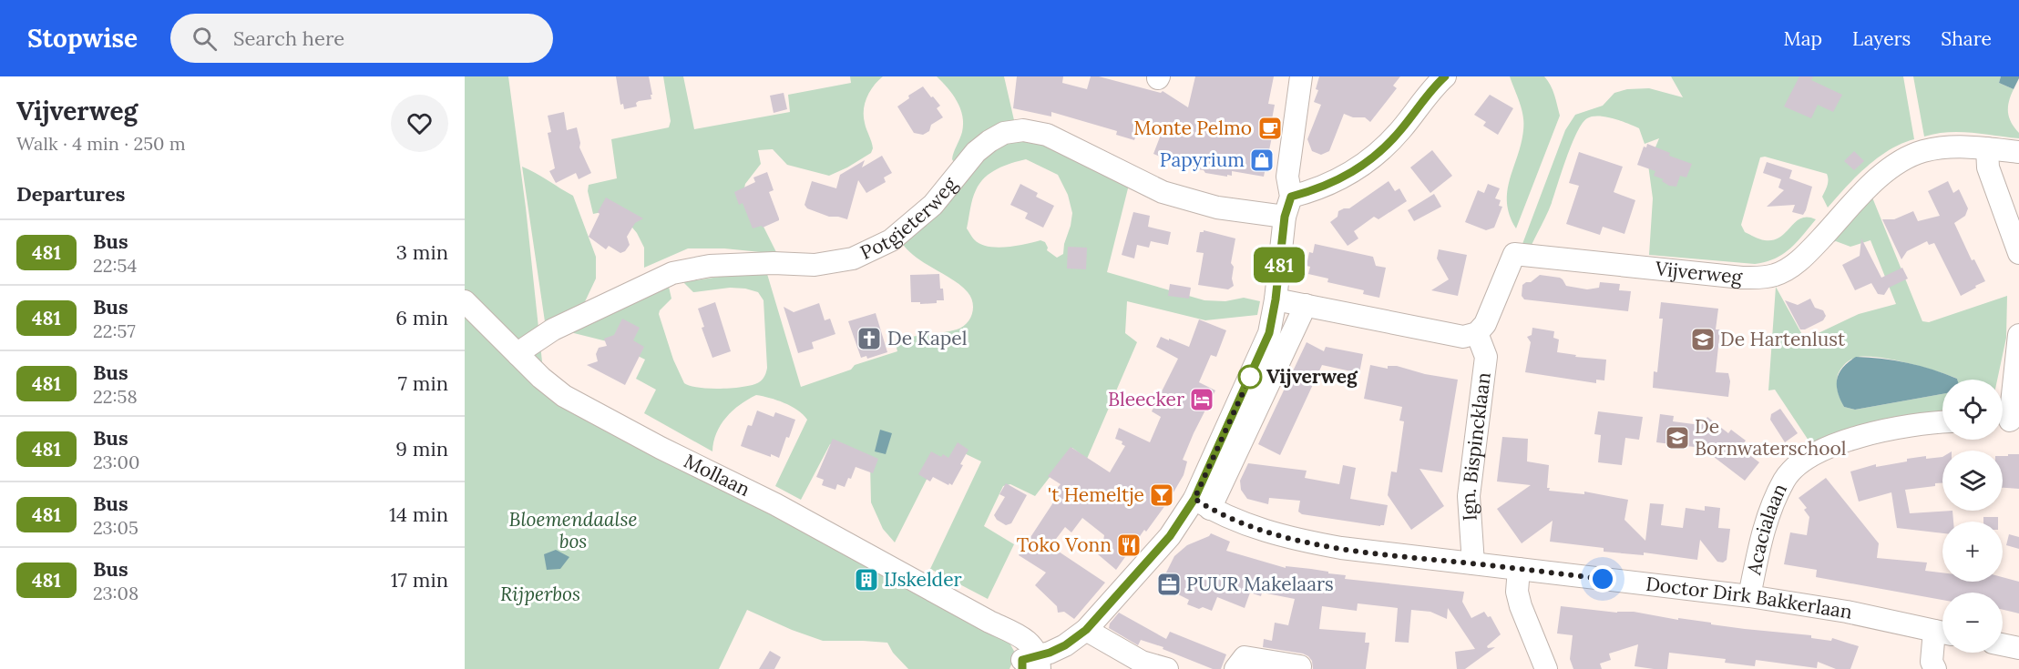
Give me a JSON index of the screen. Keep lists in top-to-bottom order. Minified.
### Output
{"streets":{"street":["Potgieterweg","Vijverweg","Ign. Bispincklaan","Mollaan","Acacialaan","Doctor Dirk Bakkerlaan"]},"crossings":[["Potgieterweg","Mollaan"],["Vijverweg","Ign. Bispincklaan"],["Ign. Bispincklaan","Doctor Dirk Bakkerlaan"],["Acacialaan","Doctor Dirk Bakkerlaan"]],"parks":["Bloemendaalse bos","Rijperbos"],"places":{"cafe":["Monte Pelmo"],"shop":["Papyrium"],"church":["De Kapel"],"school or university":["De Hartenlust","De Bornwaterschool"],"other":["Vijverweg"],"hotel":["Bleecker"],"bar":["'t Hemeltje"],"restaurant":["Toko Vonn"],"building":["IJskelder"],"office":["PUUR Makelaars"]},"lines":["bus line 481"],"page":{"header":"Stopwise","search":"Search here","nav":["Map","Layers","Share"],"heading":[["Vijverweg","Walk · 4 min · 250 m"],"Departures"],"on_map":"481","list":[{"mark":"481","name":"Bus","note":"22:54","value":"3 min"},{"mark":"481","name":"Bus","note":"22:57","value":"6 min"},{"mark":"481","name":"Bus","note":"22:58","value":"7 min"},{"mark":"481","name":"Bus","note":"23:00","value":"9 min"},{"mark":"481","name":"Bus","note":"23:05","value":"14 min"},{"mark":"481","name":"Bus","note":"23:08","value":"17 min"}],"map_buttons":["+","−"]}}
